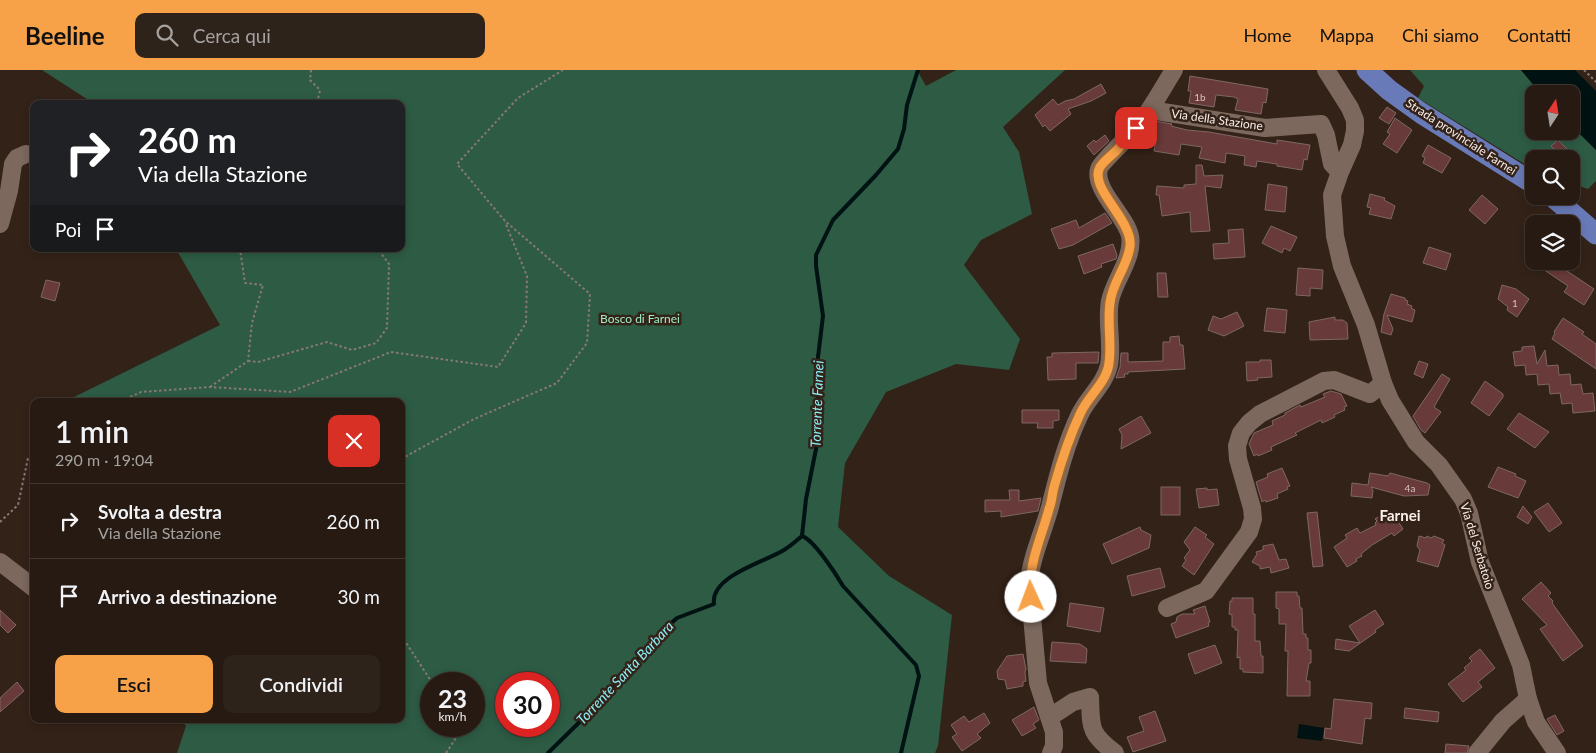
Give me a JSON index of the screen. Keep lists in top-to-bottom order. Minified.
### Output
{"streets":{"main road":["Strada provinciale Farnei"],"street":["Via della Stazione","Via del Serbatoio"]},"crossings":[["Via della Stazione","Via del Serbatoio"]],"districts":["Farnei"],"water":["Torrente Farnei","Torrente Santa Barbara"],"parks":["Bosco di Farnei"],"house_numbers":["1b","1","4a"],"north":"top","page":{"header":"Beeline","search":"Cerca qui","nav":["Home","Mappa","Chi siamo","Contatti"],"turn":["260 m","Via della Stazione"],"then":"Poi","heading":["1 min","290 m · 19:04"],"list":[{"name":"Svolta a destra","note":"Via della Stazione","value":"260 m"},{"name":"Arrivo a destinazione","value":"30 m"}],"buttons":["Esci","Condividi"],"speed":"23 km/h","limit":"30"}}
